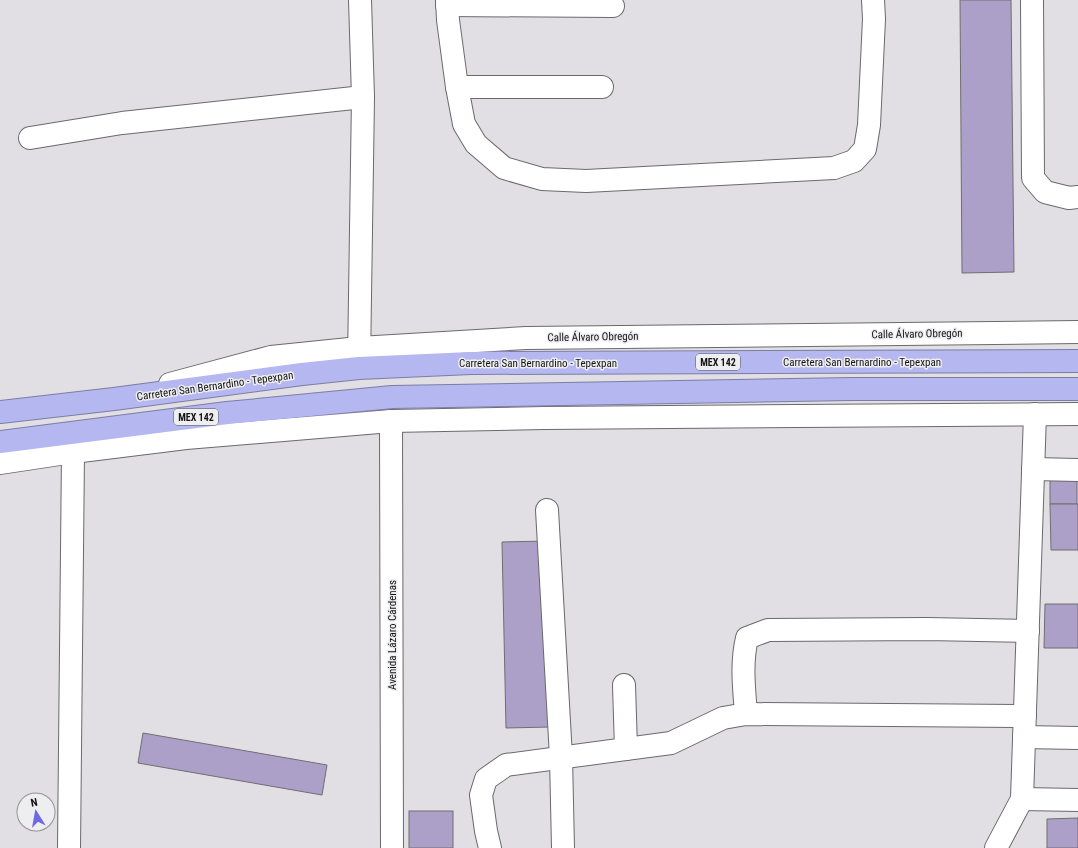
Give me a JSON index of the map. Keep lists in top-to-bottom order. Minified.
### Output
{"streets":{"highway":["MEX 142","Carretera San Bernardino - Tepexpan"],"street":["Calle Álvaro Obregón","Avenida Lázaro Cárdenas"]},"crossings":[["Calle Álvaro Obregón","Carretera San Bernardino - Tepexpan"]],"north":"top"}
